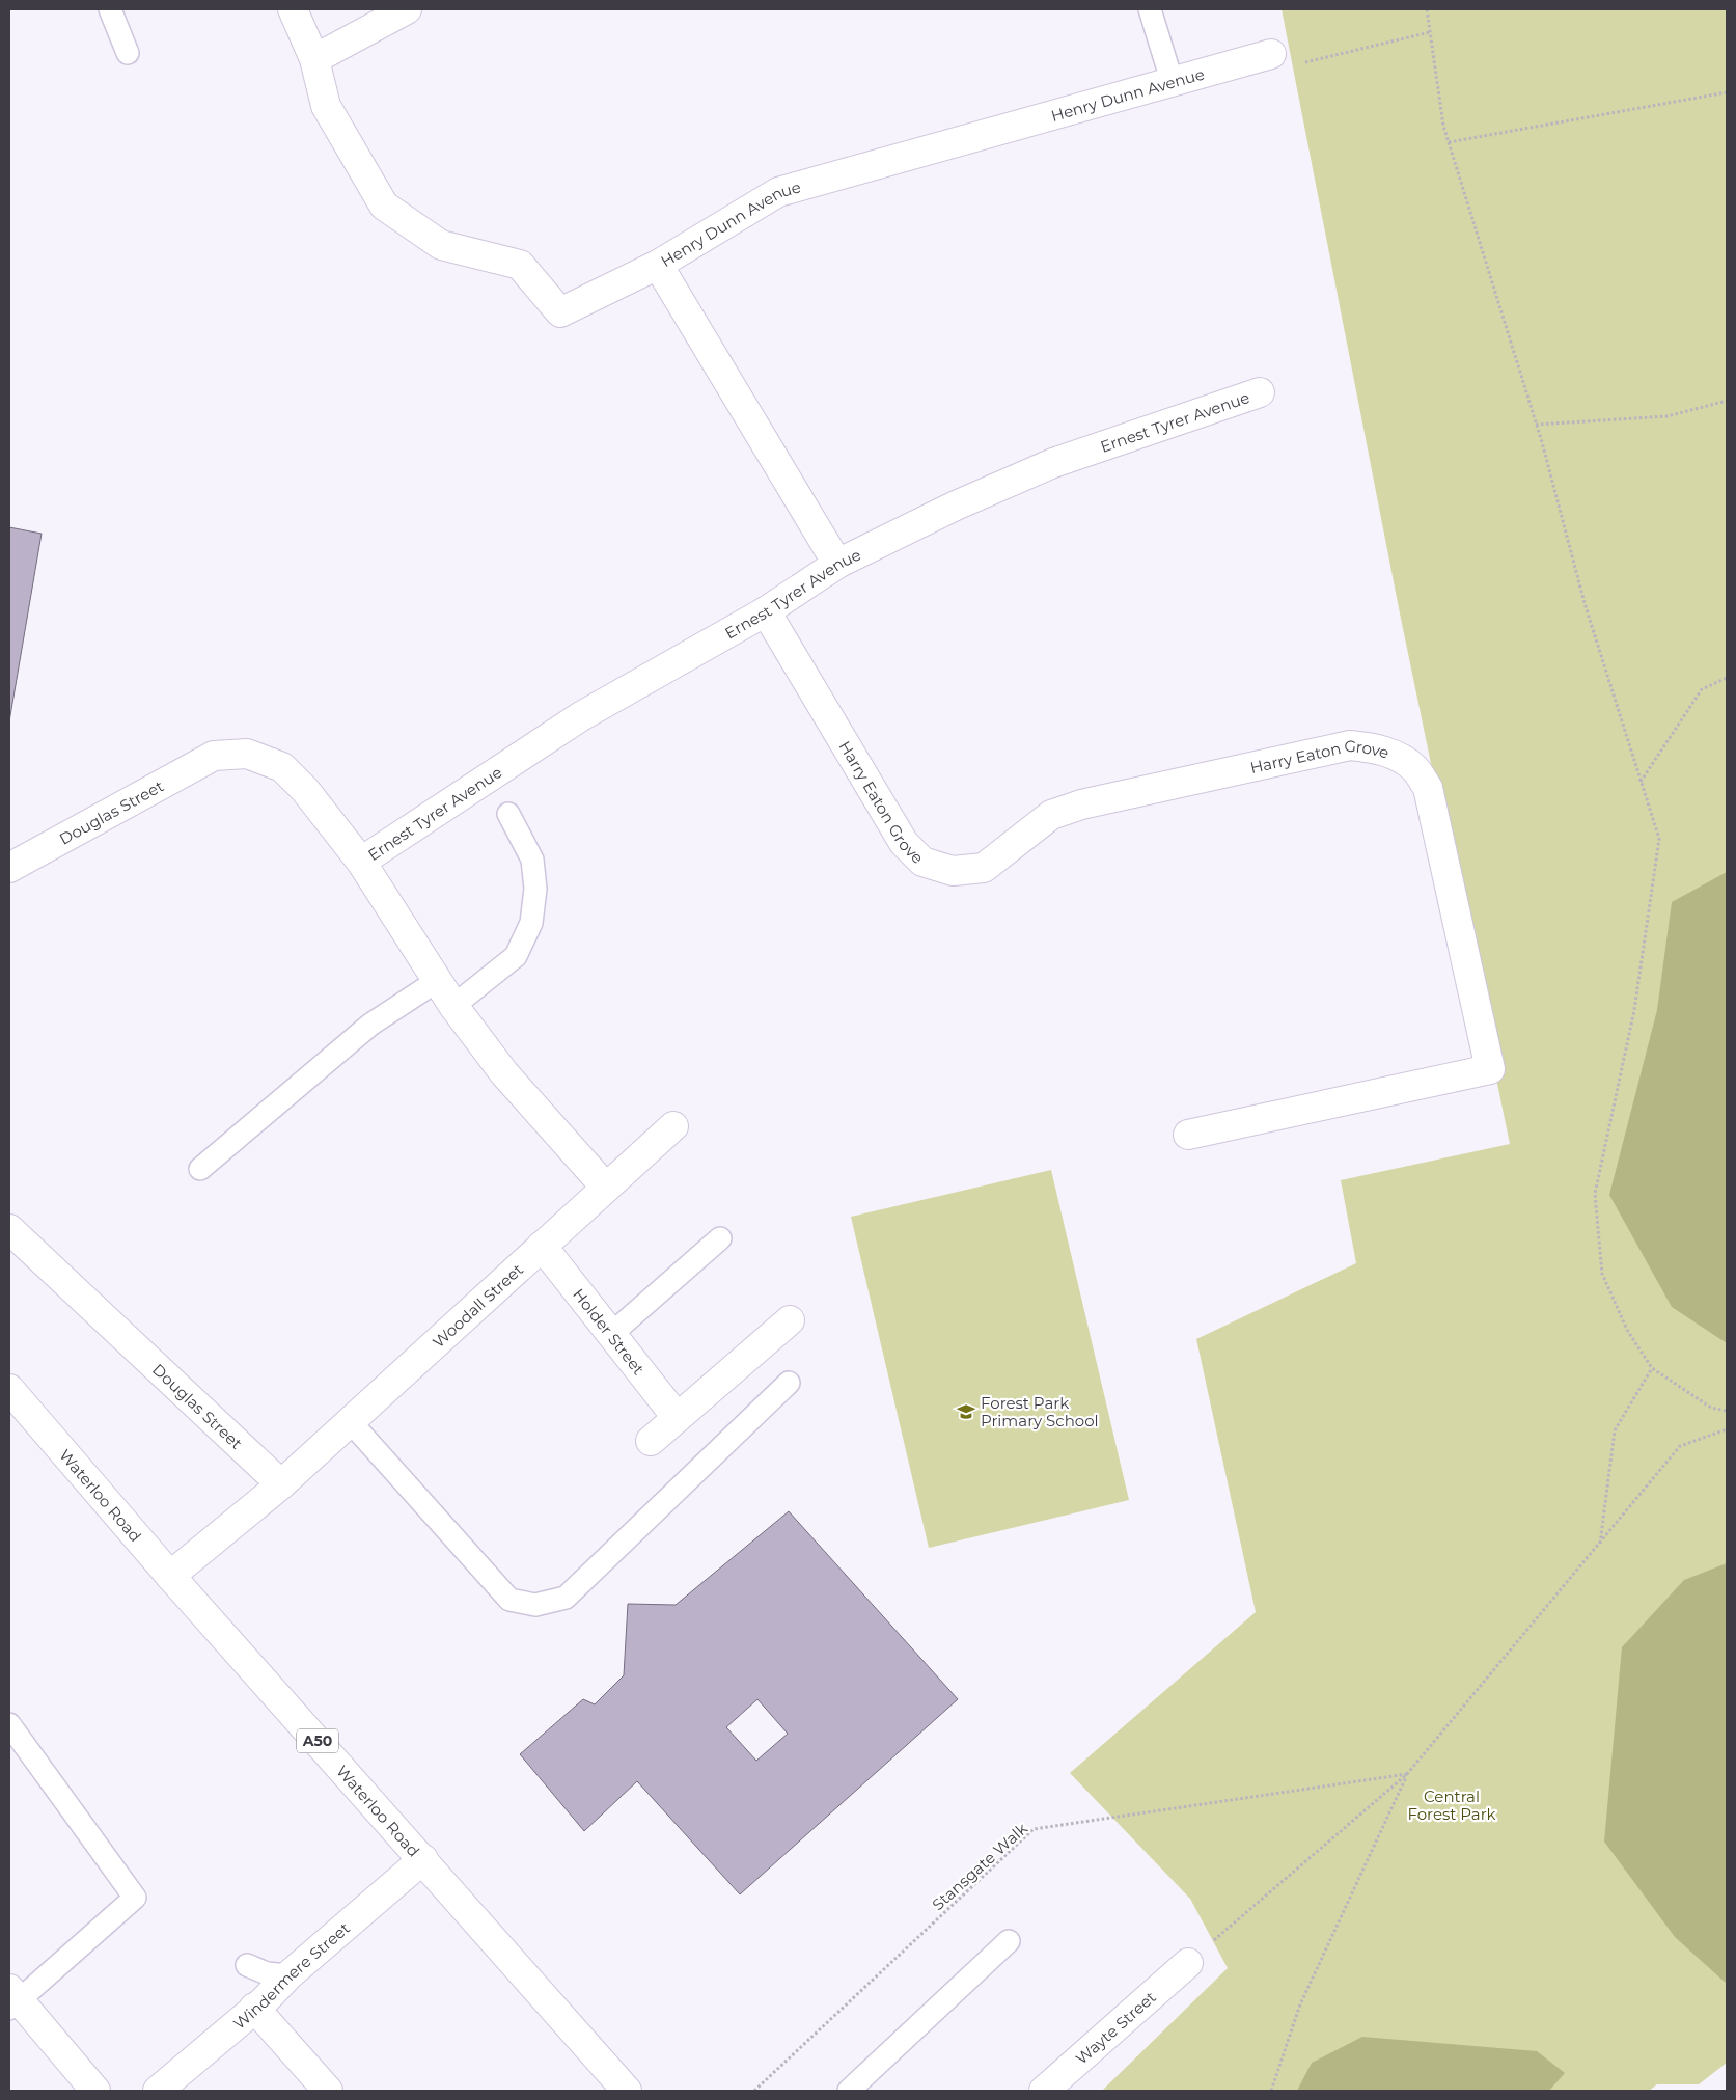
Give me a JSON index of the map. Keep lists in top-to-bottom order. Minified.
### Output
{"streets":{"main road":["Henry Dunn Avenue","Ernest Tyrer Avenue","Harry Eaton Grove","Douglas Street","Woodall Street","Holder Street","Waterloo Road","A50","Windermere Street","Wayte Street"],"path":["Stansgate Walk"]},"crossings":[["Ernest Tyrer Avenue","Harry Eaton Grove"],["Ernest Tyrer Avenue","Douglas Street"],["Douglas Street","Woodall Street"],["Woodall Street","Holder Street"],["Waterloo Road","Windermere Street"]],"parks":["Central Forest Park"],"places":{"school or university":["Forest Park Primary School"]}}
